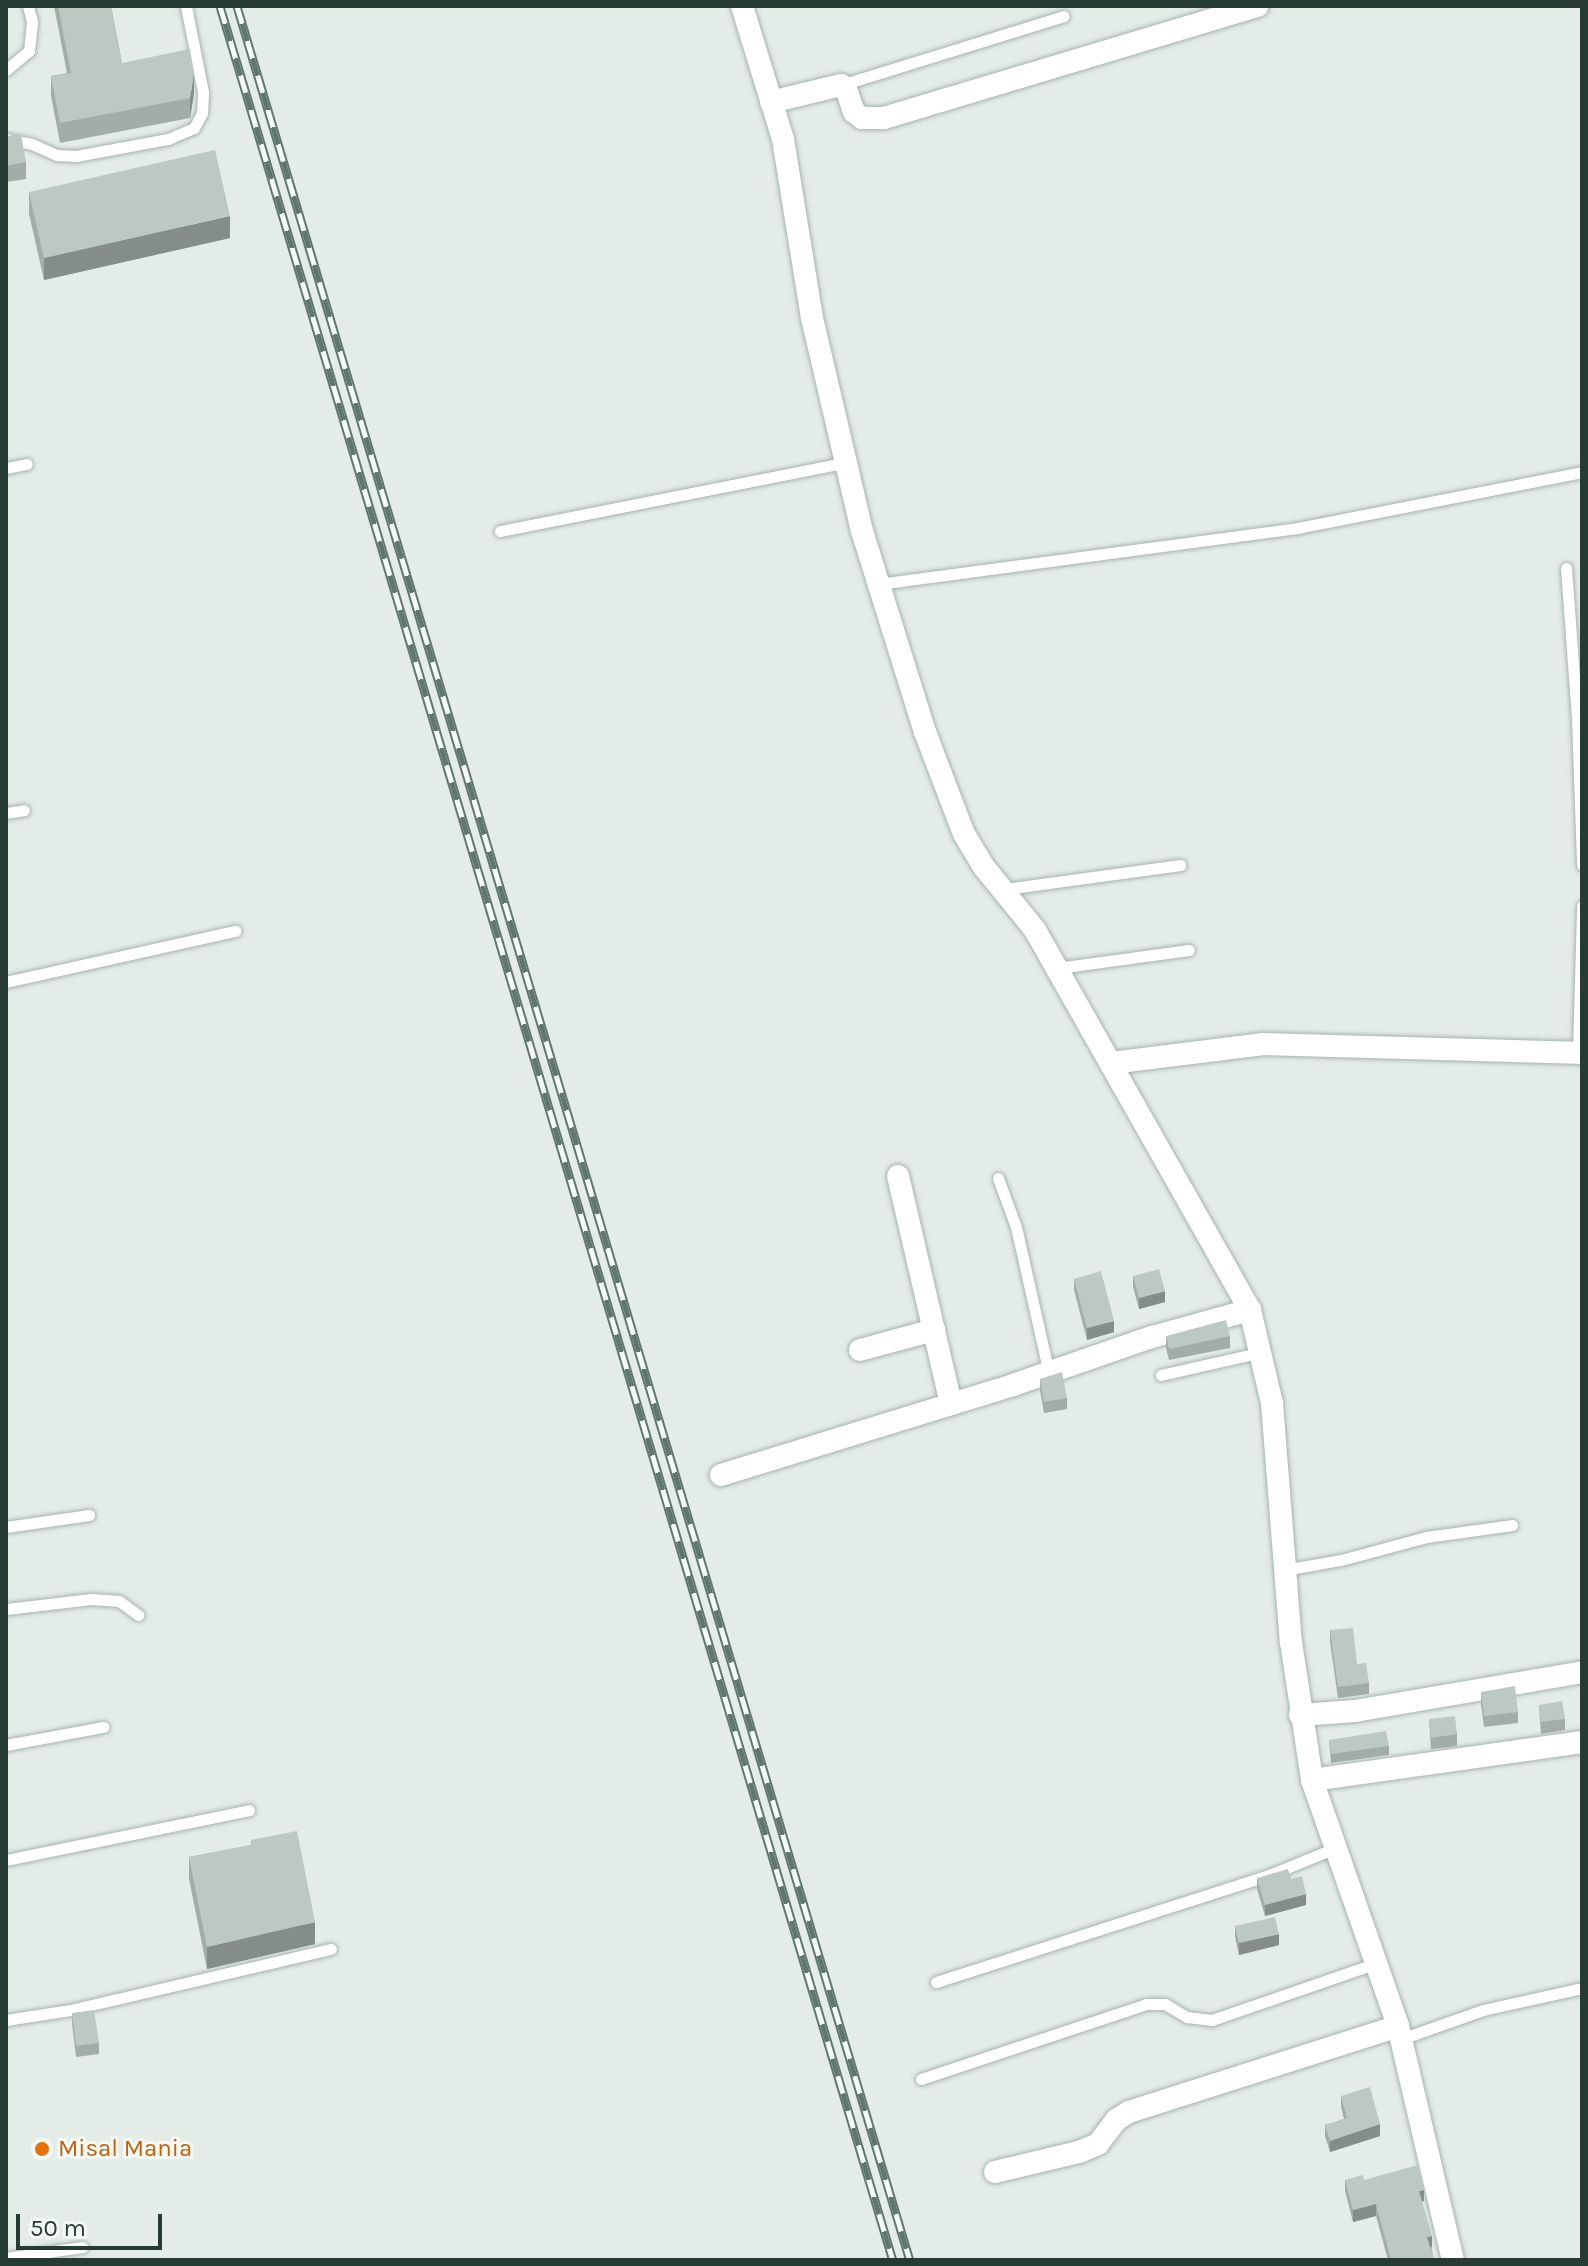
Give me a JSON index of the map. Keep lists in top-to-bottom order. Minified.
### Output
{"places":["Misal Mania"],"scale_bar":"50 m"}
